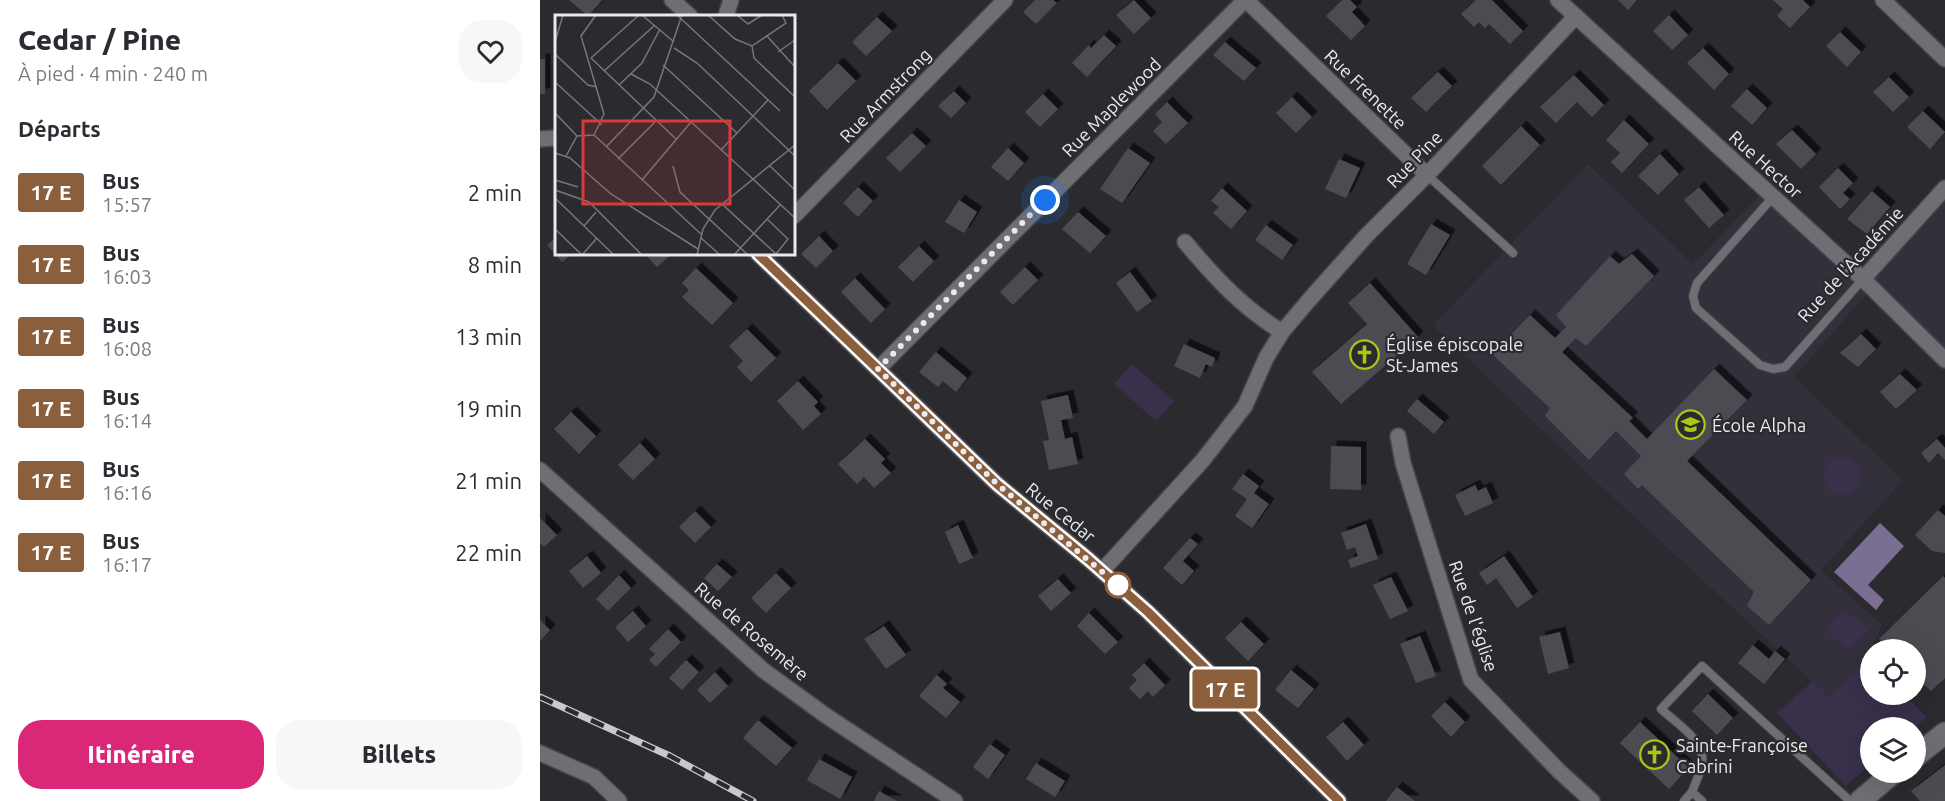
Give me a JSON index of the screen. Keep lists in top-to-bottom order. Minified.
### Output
{"streets":{"street":["Rue Frenette","Rue Armstrong","Rue Maplewood","Rue Pine","Rue Hector","Rue de l'Académie","Rue Cedar","Rue de l'église","Rue de Rosemère"]},"crossings":[["Rue Frenette","Rue Maplewood"],["Rue Frenette","Rue Pine"],["Rue Maplewood","Rue Cedar"],["Rue Pine","Rue Hector"],["Rue Pine","Rue Cedar"],["Rue Hector","Rue de l'Académie"]],"places":{"church":["Église épiscopale St-James","Sainte-Françoise Cabrini"],"school or university":["École Alpha"]},"page":{"heading":[["Cedar / Pine","À pied · 4 min · 240 m"],"Départs"],"on_map":"17 E","list":[{"mark":"17 E","name":"Bus","note":"15:57","value":"2 min"},{"mark":"17 E","name":"Bus","note":"16:03","value":"8 min"},{"mark":"17 E","name":"Bus","note":"16:08","value":"13 min"},{"mark":"17 E","name":"Bus","note":"16:14","value":"19 min"},{"mark":"17 E","name":"Bus","note":"16:16","value":"21 min"},{"mark":"17 E","name":"Bus","note":"16:17","value":"22 min"}],"buttons":["Itinéraire","Billets"]}}
